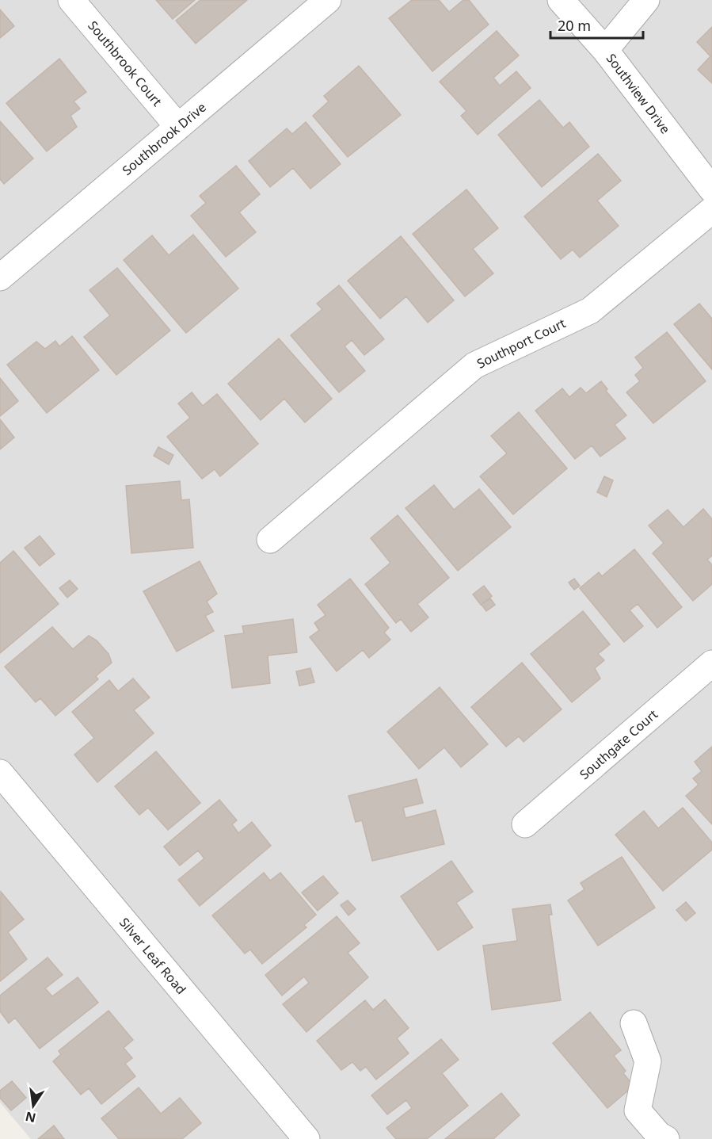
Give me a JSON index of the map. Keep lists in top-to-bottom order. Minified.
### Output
{"streets":{"street":["Southbrook Court","Southview Drive","Southbrook Drive","Southport Court","Southgate Court","Silver Leaf Road"]},"crossings":[["Southbrook Court","Southbrook Drive"]],"scale_bar":"20 m","north":"bottom"}
